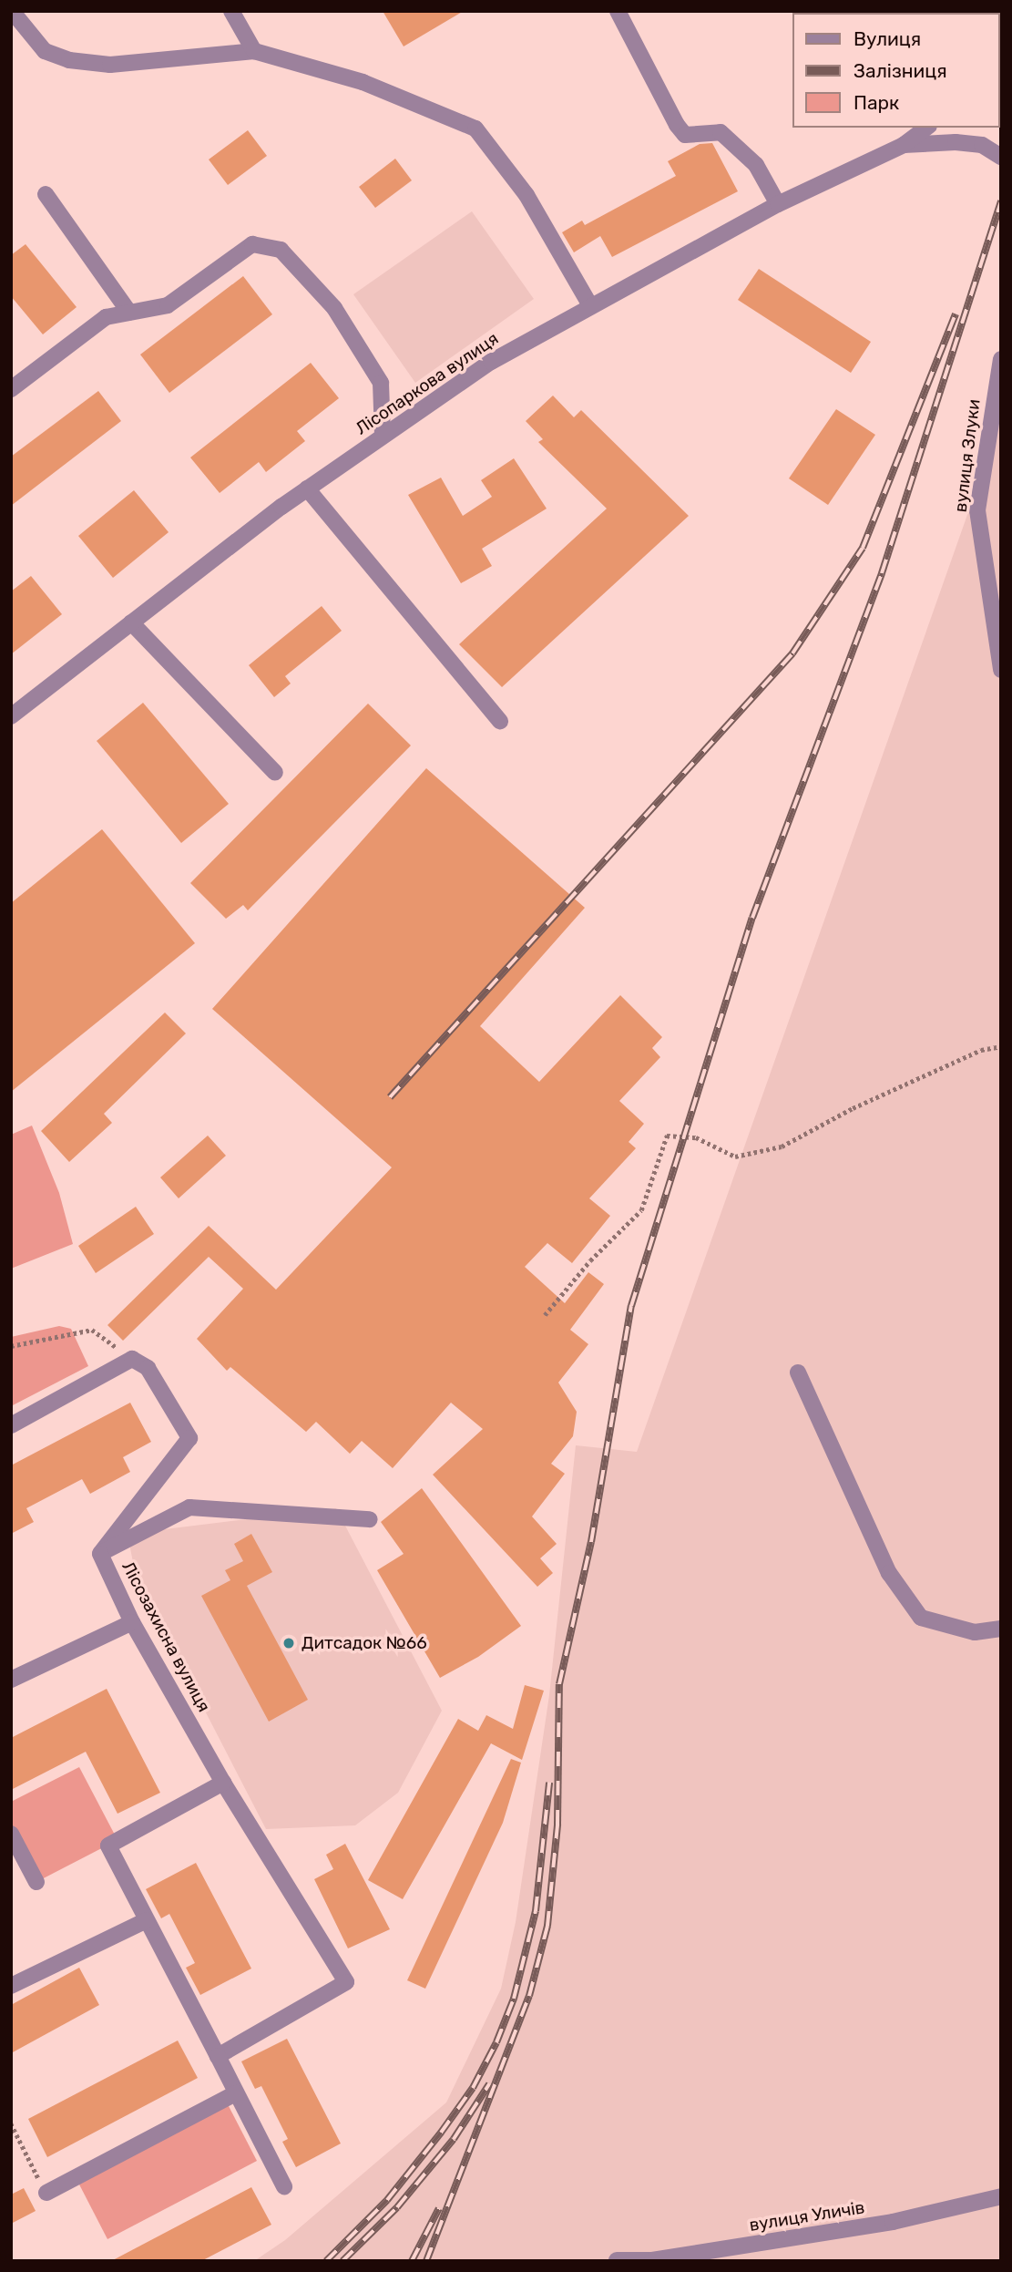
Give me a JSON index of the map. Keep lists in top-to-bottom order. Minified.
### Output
{"streets":{"street":["Лісопаркова вулиця","вулиця Злуки","Лісозахисна вулиця","вулиця Уличів"]},"places":["Дитсадок №66"],"legend":["Вулиця","Залізниця","Парк"]}
